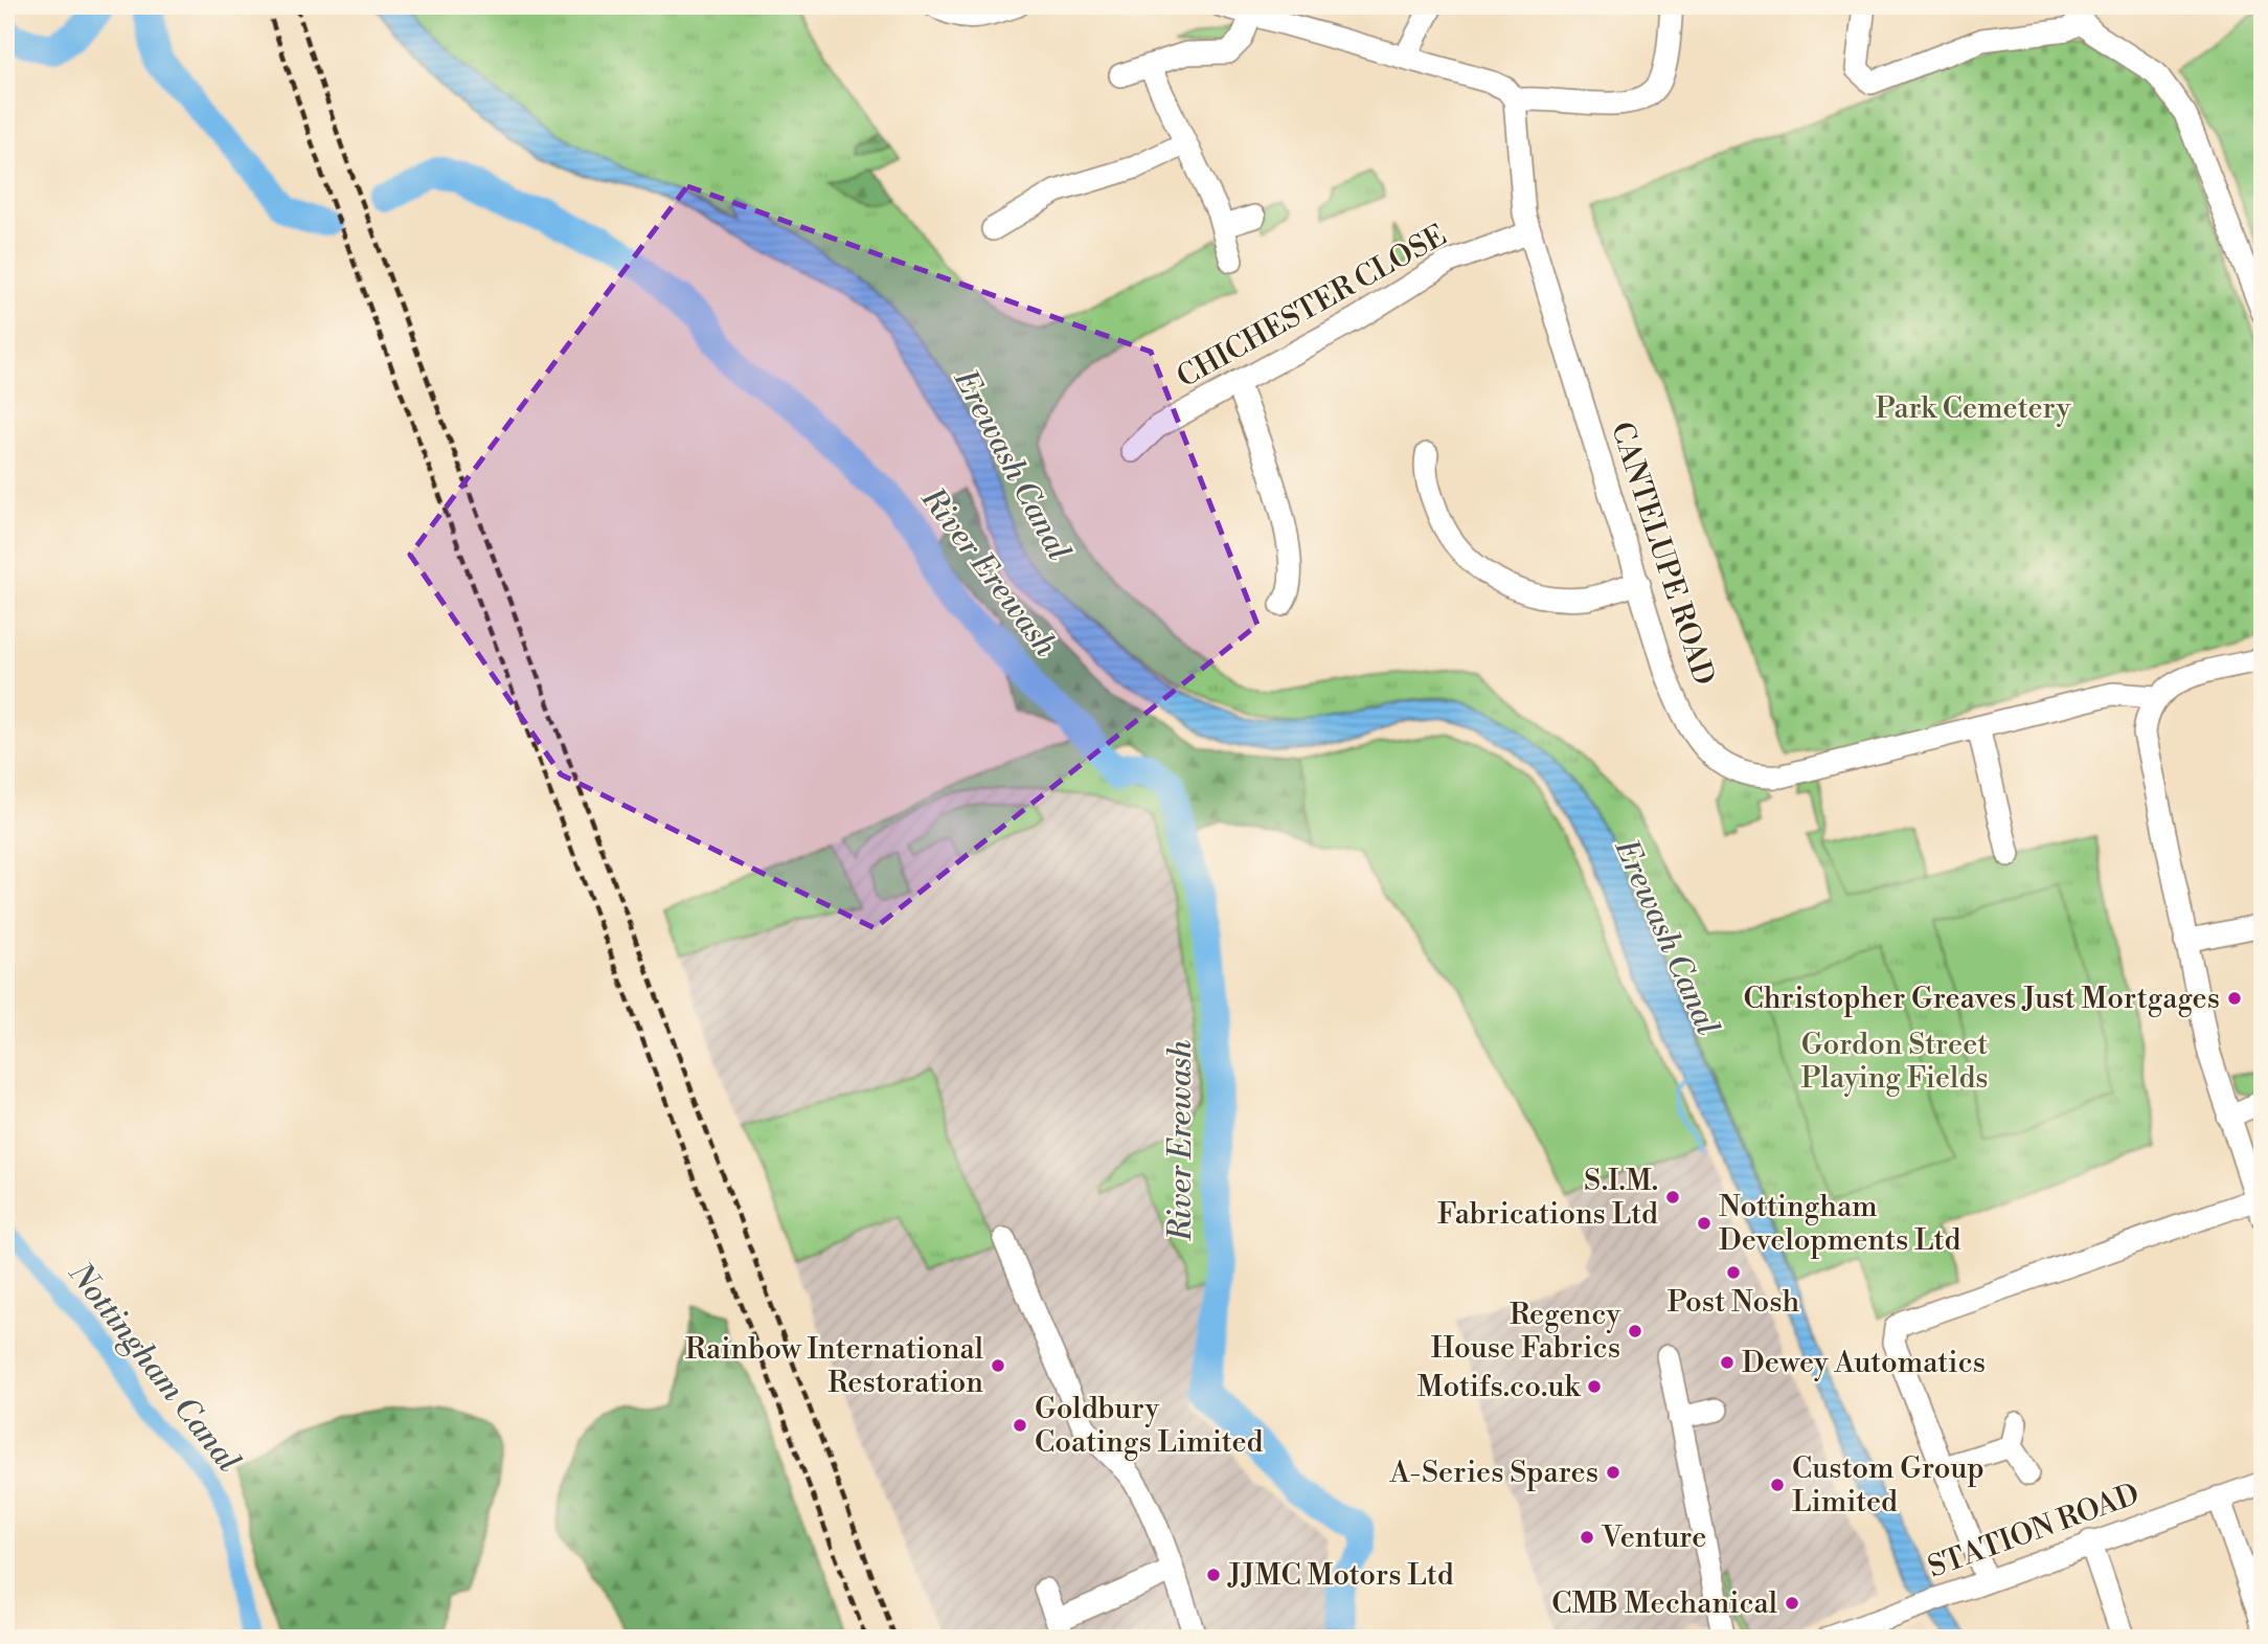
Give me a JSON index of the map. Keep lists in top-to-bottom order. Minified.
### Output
{"streets":{"street":["CHICHESTER CLOSE","CANTELUPE ROAD","STATION ROAD"]},"crossings":[["CHICHESTER CLOSE","CANTELUPE ROAD"]],"water":["Erewash Canal","River Erewash","Nottingham Canal"],"parks":["Park Cemetery","Gordon Street Playing Fields"],"places":["Christopher Greaves Just Mortgages","S.I.M. Fabrications Ltd","Nottingham Developments Ltd","Post Nosh","Regency House Fabrics","Dewey Automatics","Rainbow International Restoration","Motifs.co.uk","Goldbury Coatings Limited","A-Series Spares","Custom Group Limited","Venture","JJMC Motors Ltd","CMB Mechanical"]}
